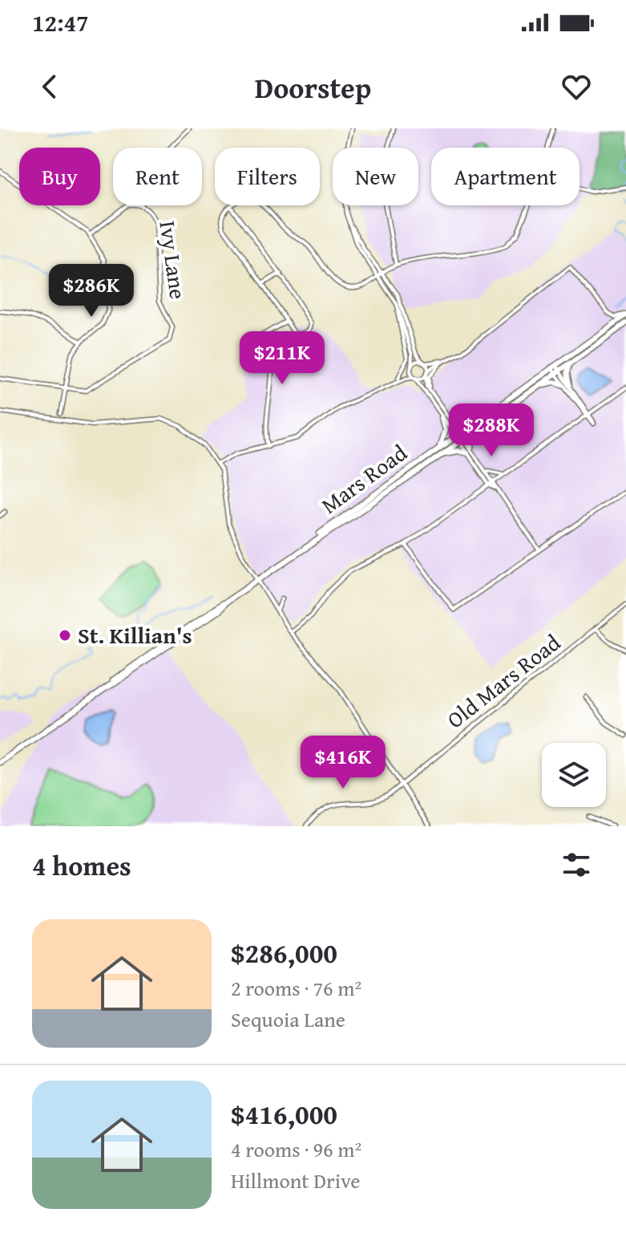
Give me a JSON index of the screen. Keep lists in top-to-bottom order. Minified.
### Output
{"streets":{"main road":["Mars Road"],"street":["Ivy Lane","Old Mars Road"]},"places":["St. Killian's"],"page":{"status":"12:47","header":"Doorstep","chip":["Buy","Rent","Filters","New","Apartment"],"price":["$286K","$211K","$288K","$416K"],"heading":"4 homes","list":[{"name":"$286,000","note":"2 rooms · 76 m² · Sequoia Lane"},{"name":"$416,000","note":"4 rooms · 96 m² · Hillmont Drive"}]}}
